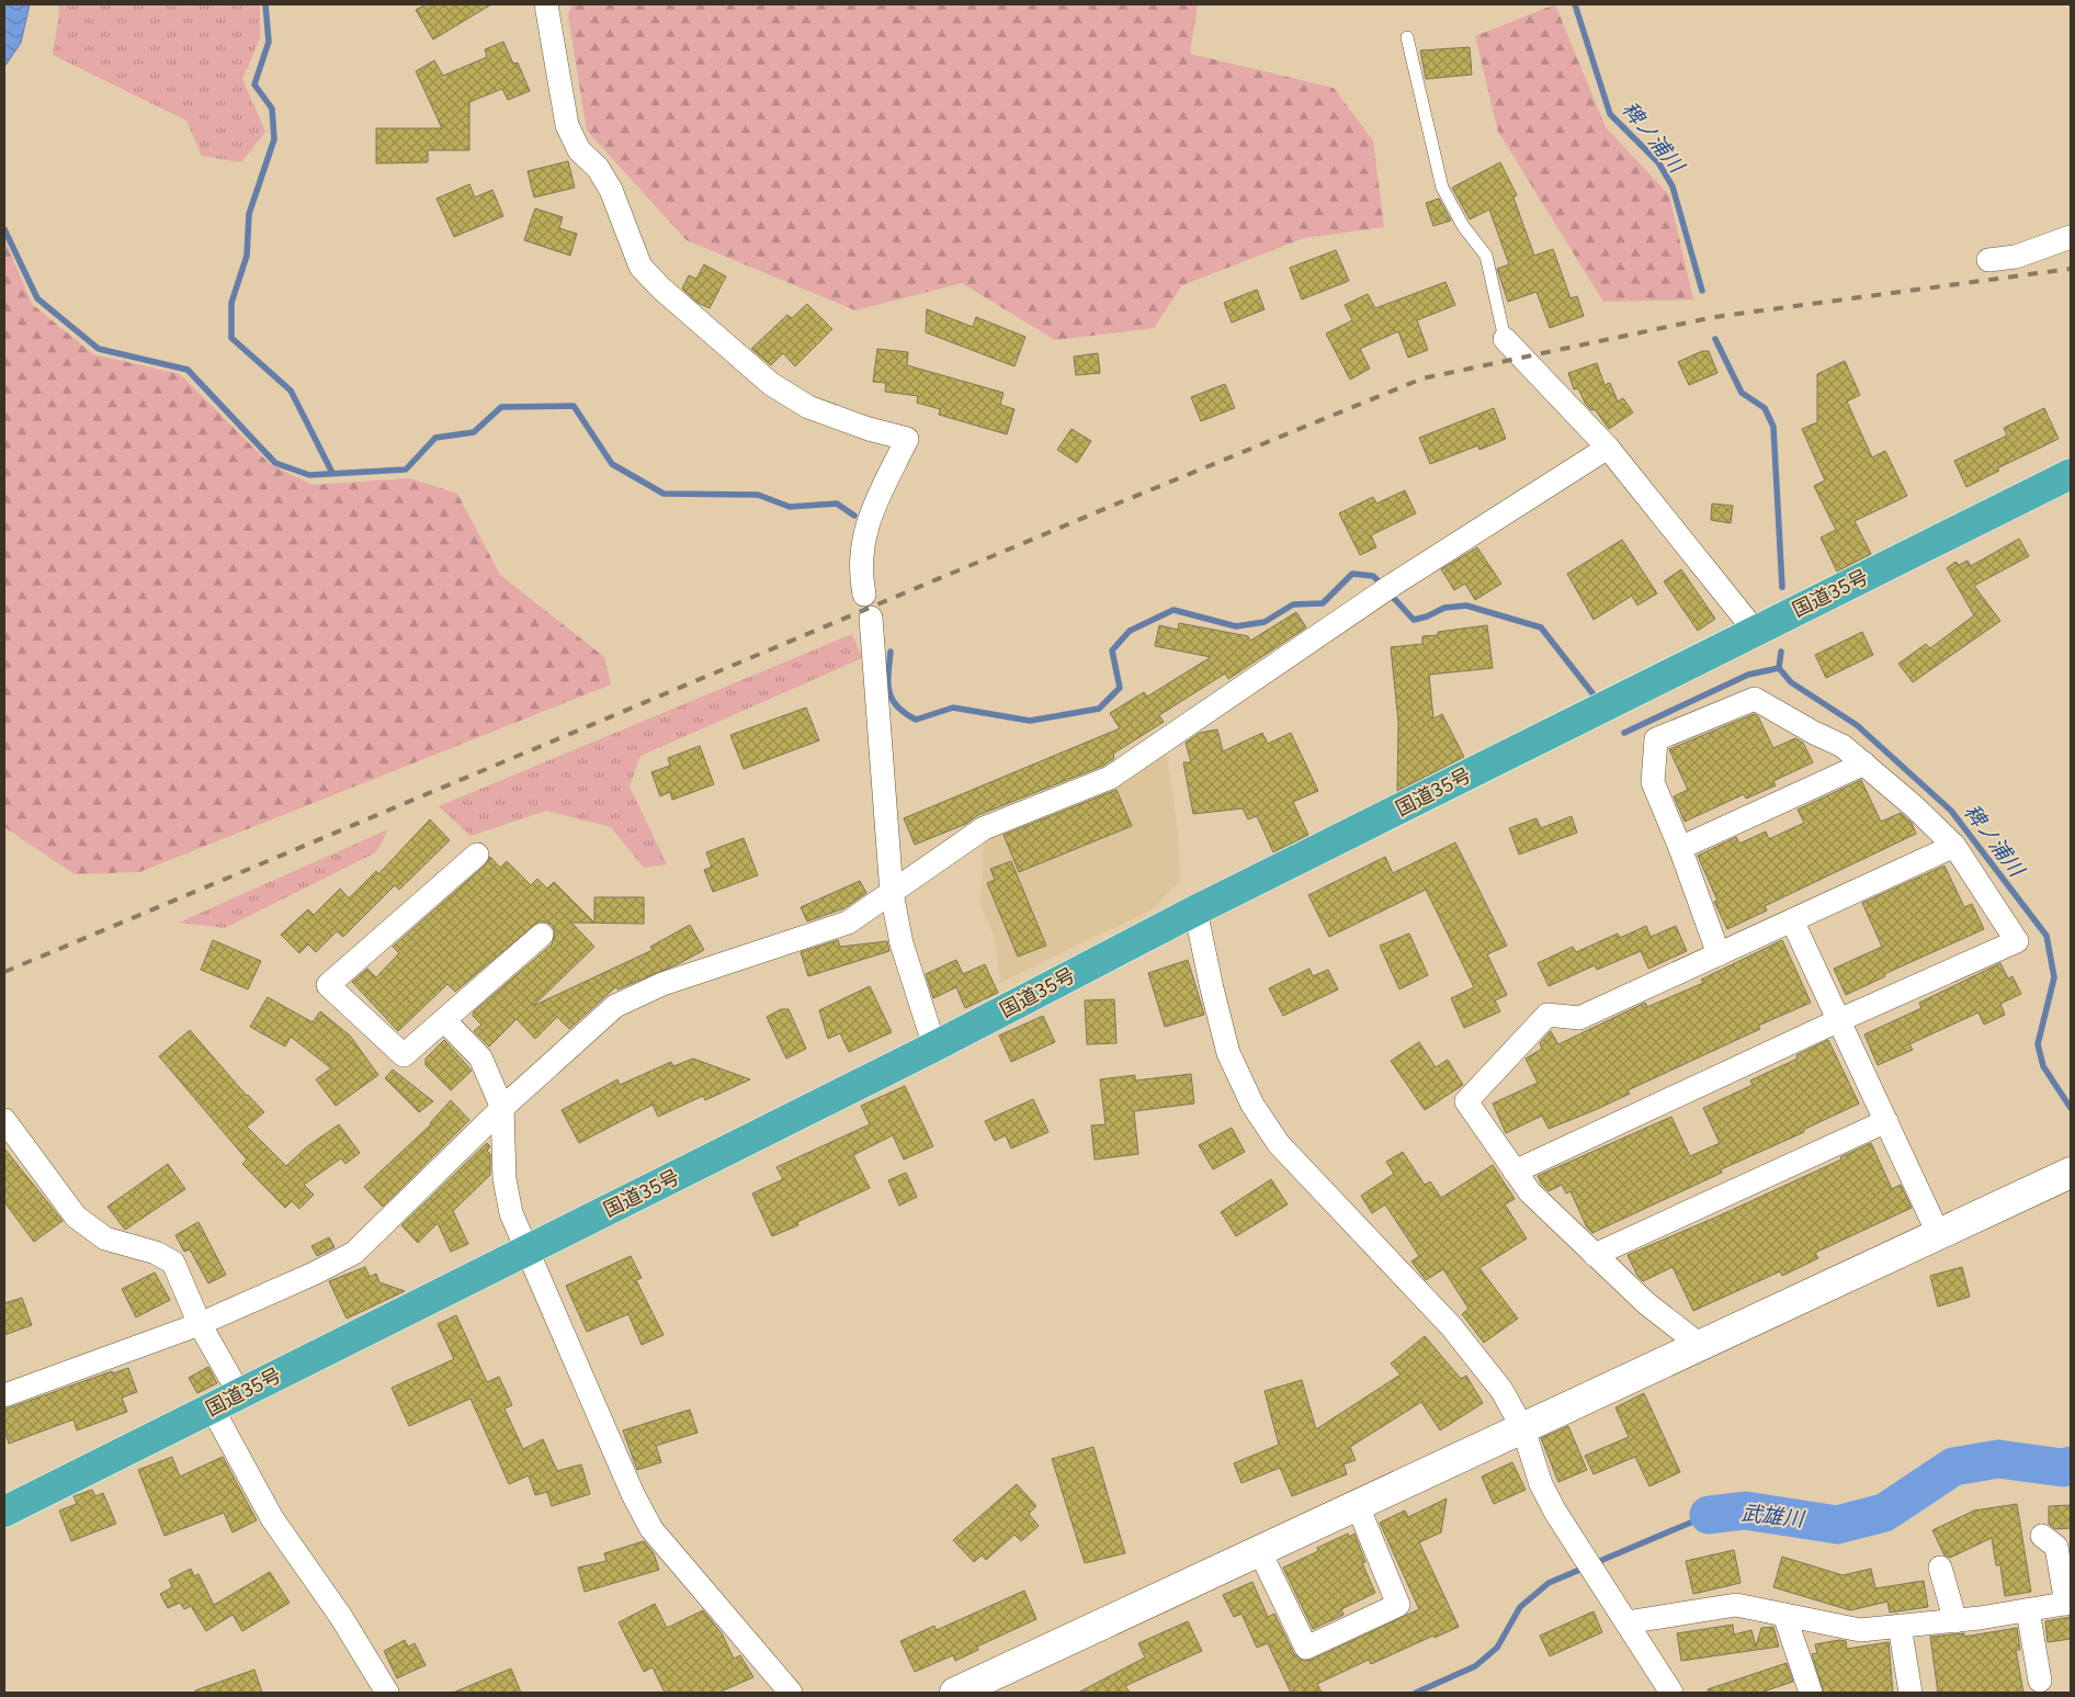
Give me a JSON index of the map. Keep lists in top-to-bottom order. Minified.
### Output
{"streets":{"highway":["国道35号"]},"water":["稗ノ浦川","武雄川"]}
